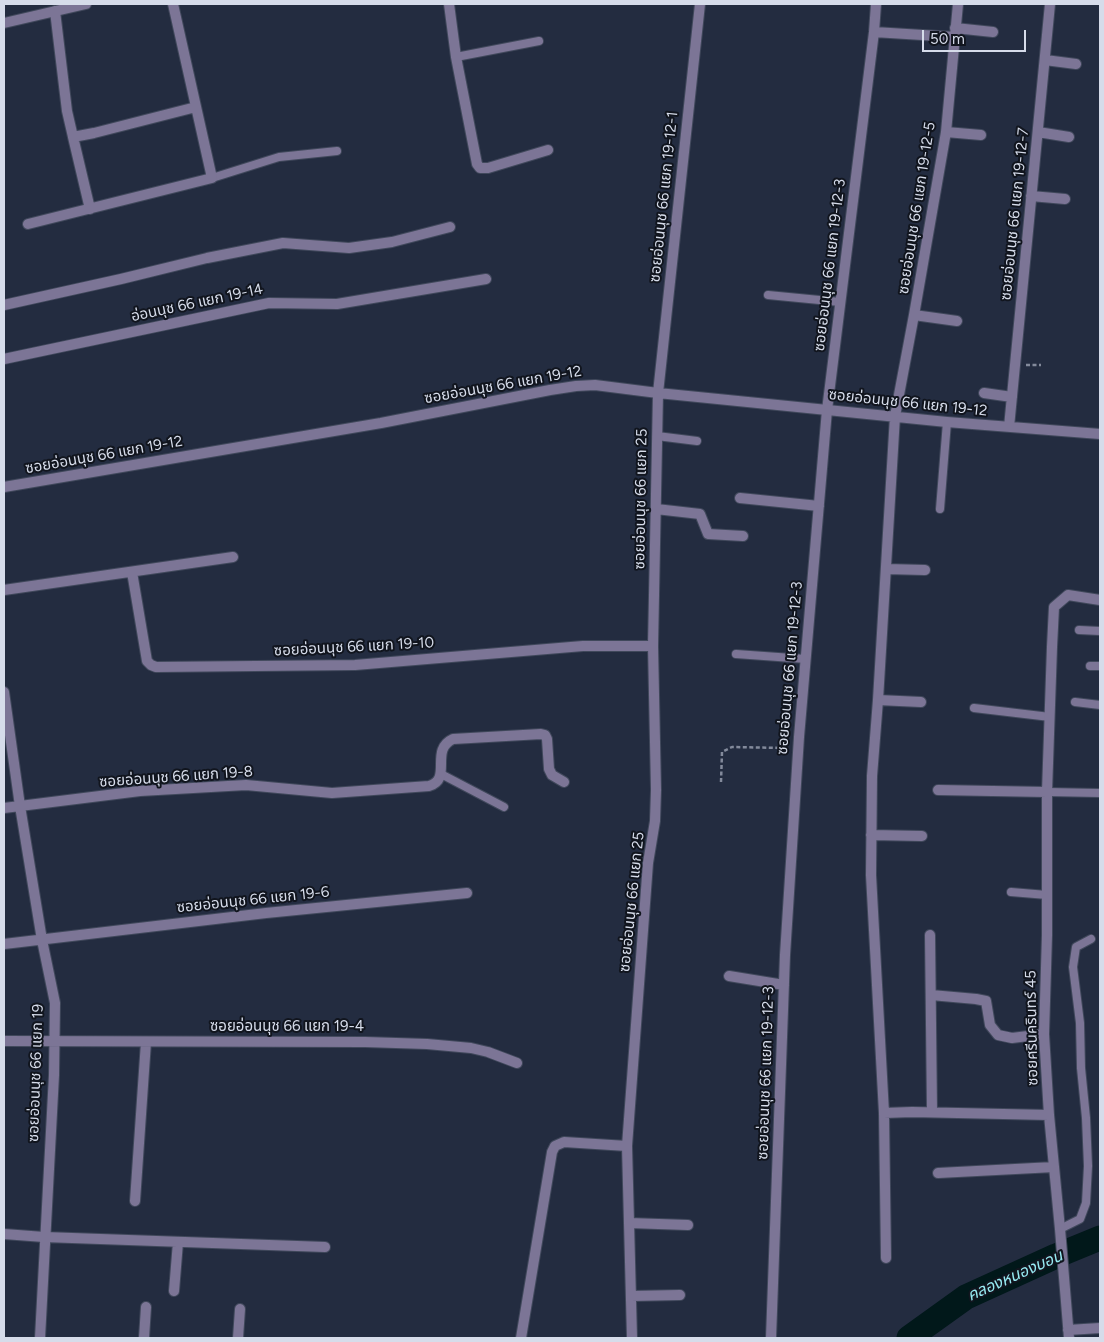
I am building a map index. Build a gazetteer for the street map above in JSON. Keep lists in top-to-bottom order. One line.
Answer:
{"streets":{"street":["ซอยอ่อนนุช 66 แยก 19-12-1","ซอยอ่อนนุช 66 แยก 19-12-5","ซอยอ่อนนุช 66 แยก 19-12-7","ซอยอ่อนนุช 66 แยก 19-12-3","อ่อนนุช 66 แยก 19-14","ซอยอ่อนนุช 66 แยก 19-12","ซอยอ่อนนุช 66 แยก 25","ซอยอ่อนนุช 66 แยก 19-10","ซอยอ่อนนุช 66 แยก 19-8","ซอยอ่อนนุช 66 แยก 19-6","ซอยอ่อนนุช 66 แยก 19-4","ซอยศรีนครินทร์ 45","ซอยอ่อนนุช 66 แยก 19"]},"crossings":[["ซอยอ่อนนุช 66 แยก 19-12-1","ซอยอ่อนนุช 66 แยก 19-12"],["ซอยอ่อนนุช 66 แยก 19-12-1","ซอยอ่อนนุช 66 แยก 25"],["ซอยอ่อนนุช 66 แยก 19-12-5","ซอยอ่อนนุช 66 แยก 19-12"],["ซอยอ่อนนุช 66 แยก 19-12-7","ซอยอ่อนนุช 66 แยก 19-12"],["ซอยอ่อนนุช 66 แยก 19-12-3","ซอยอ่อนนุช 66 แยก 19-12"],["ซอยอ่อนนุช 66 แยก 19-12","ซอยอ่อนนุช 66 แยก 25"],["ซอยอ่อนนุช 66 แยก 25","ซอยอ่อนนุช 66 แยก 19-10"],["ซอยอ่อนนุช 66 แยก 19-8","ซอยอ่อนนุช 66 แยก 19"],["ซอยอ่อนนุช 66 แยก 19-6","ซอยอ่อนนุช 66 แยก 19"],["ซอยอ่อนนุช 66 แยก 19-4","ซอยอ่อนนุช 66 แยก 19"]],"water":["คลองหนองบอน"],"scale_bar":"50 m"}
